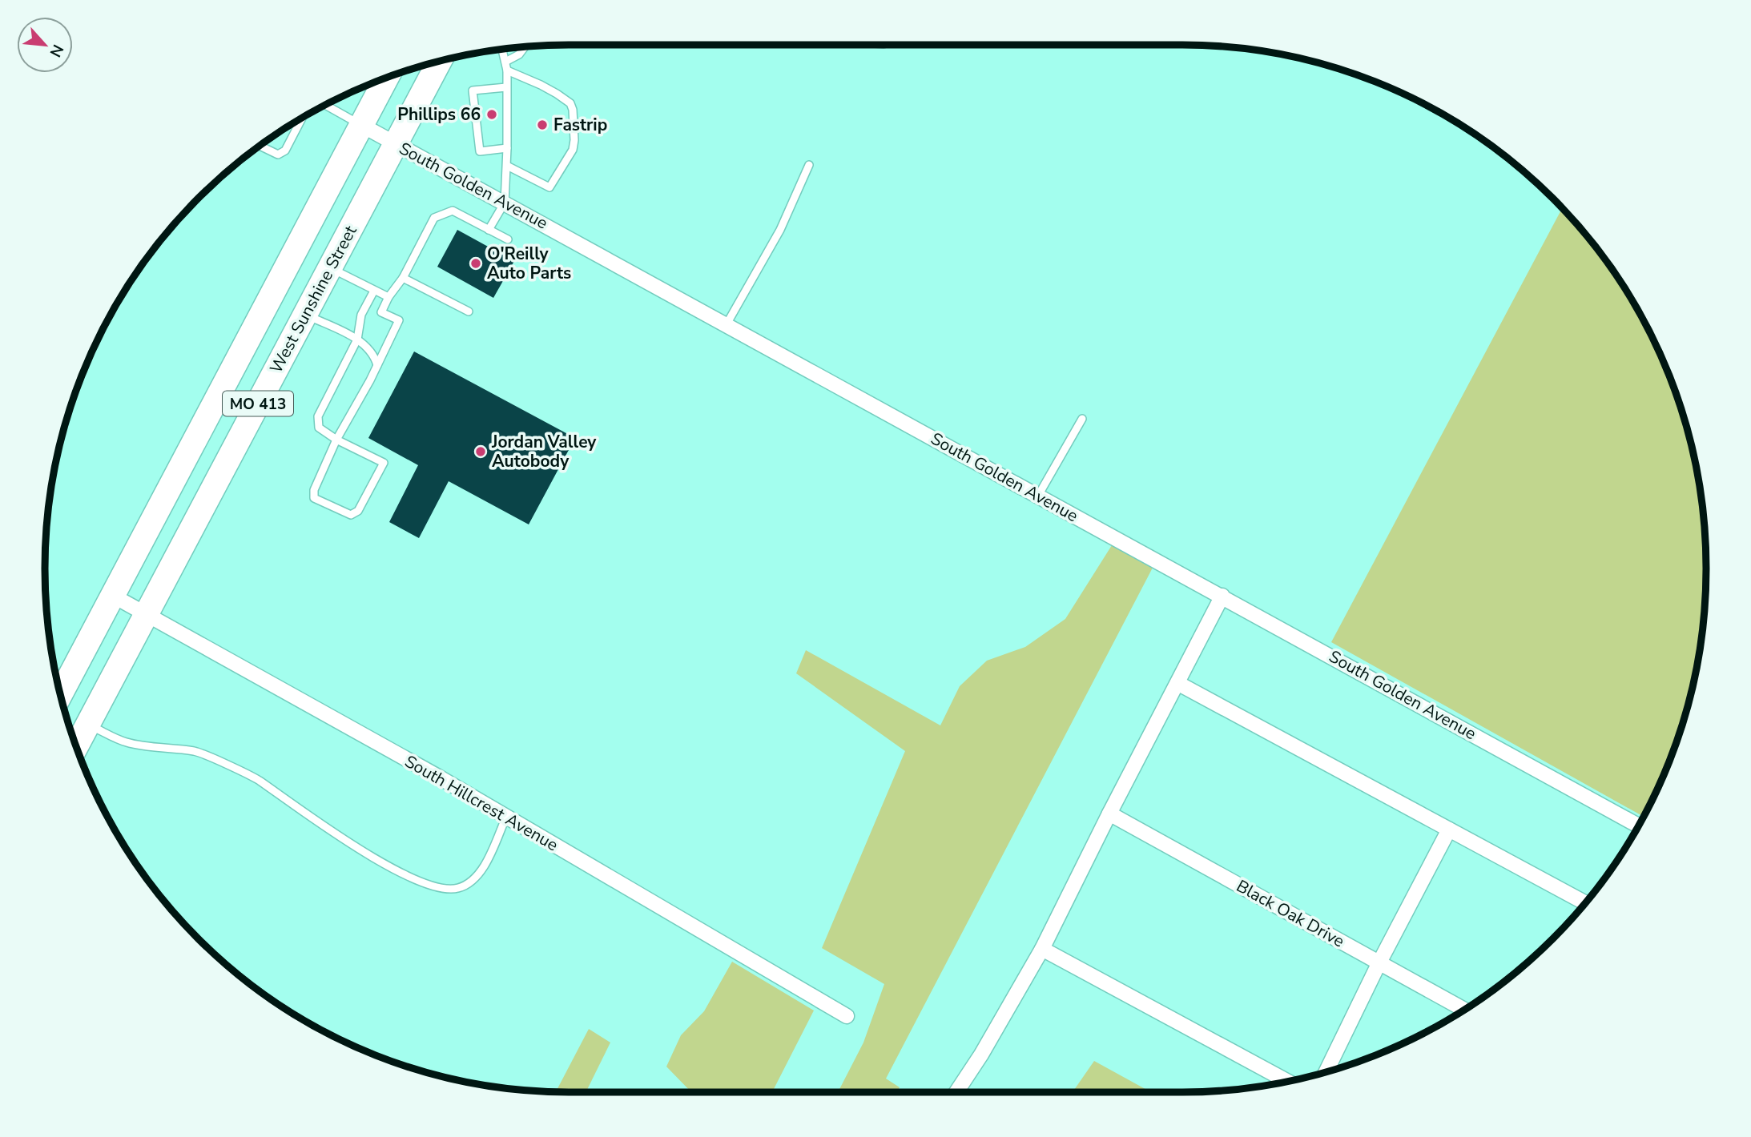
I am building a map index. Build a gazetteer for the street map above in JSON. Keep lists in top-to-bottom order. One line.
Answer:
{"streets":{"main road":["West Sunshine Street","MO 413"],"street":["South Golden Avenue","South Hillcrest Avenue","Black Oak Drive"]},"crossings":[["South Golden Avenue","West Sunshine Street"],["South Golden Avenue","MO 413"],["West Sunshine Street","South Hillcrest Avenue"],["MO 413","South Hillcrest Avenue"]],"places":["Phillips 66","Fastrip","O'Reilly Auto Parts","Jordan Valley Autobody"],"north":"bottom right"}
